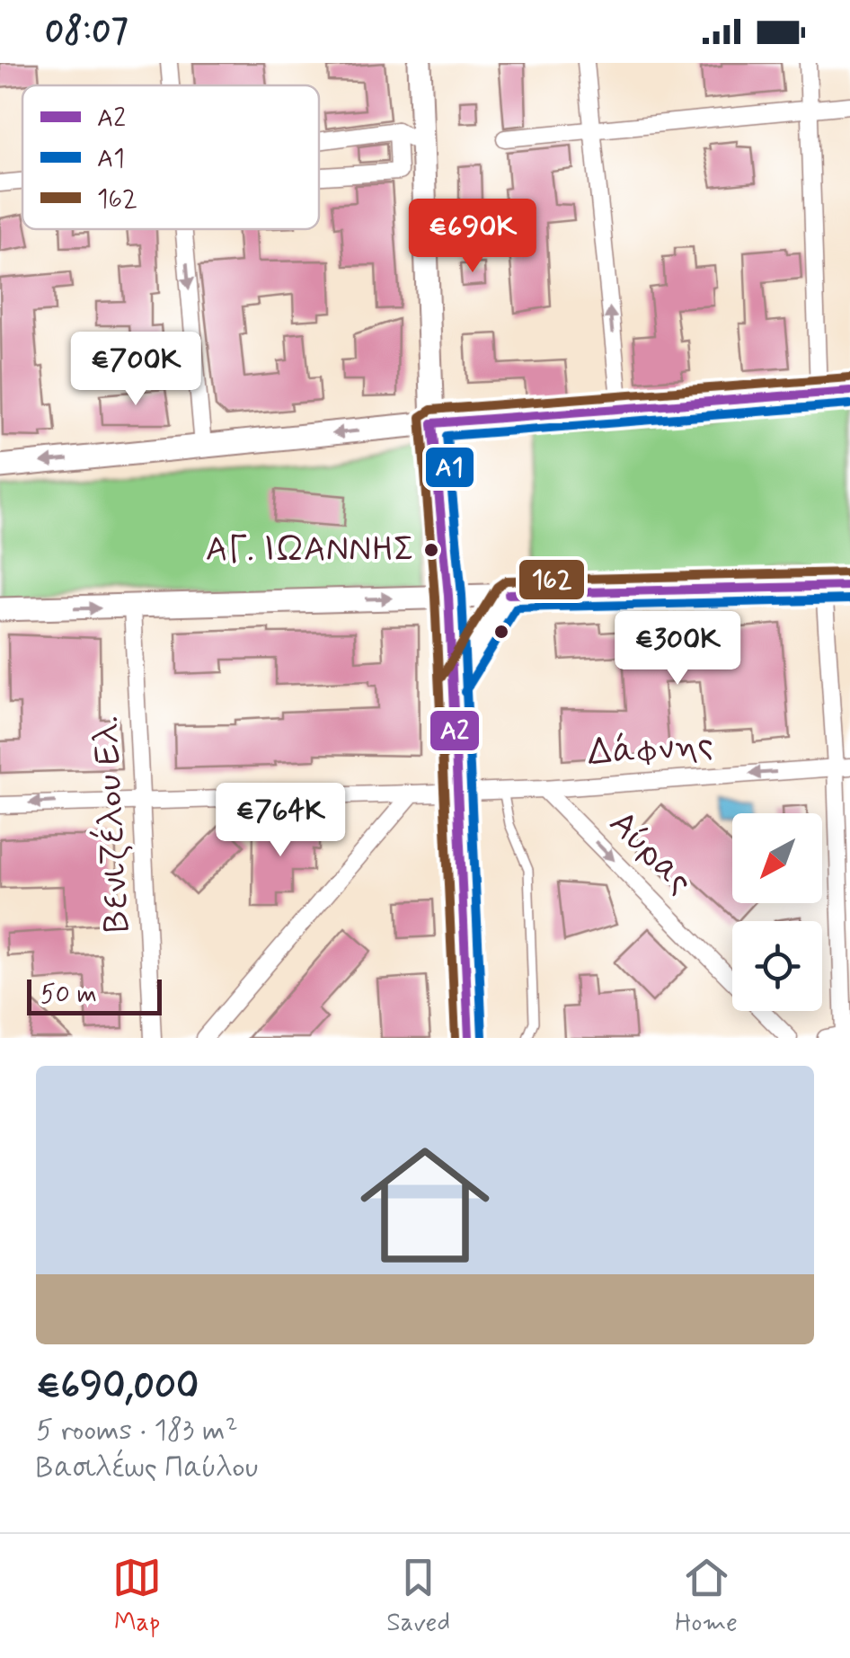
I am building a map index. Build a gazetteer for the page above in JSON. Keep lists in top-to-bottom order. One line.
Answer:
{"streets":{"street":["Δάφνης","Βενιζέλου Ελ.","Αύρας"]},"crossings":[["Δάφνης","Αύρας"]],"one_way":["Δάφνης","Αύρας"],"places":["ΑΓ. ΙΩΑΝΝΗΣ"],"lines":["transit line 162","transit line Α2","transit line Α1"],"legend":["Α2","Α1","162"],"scale_bar":"50 m","north":"bottom left","page":{"status":"08:07","price":["€690K","€700K","€300K","€764K"],"scale":"50 m","list":[{"name":"€690,000","note":"5 rooms · 183 m² · Βασιλέως Παύλου"}],"tabs":["Map","Saved","Home"]}}
